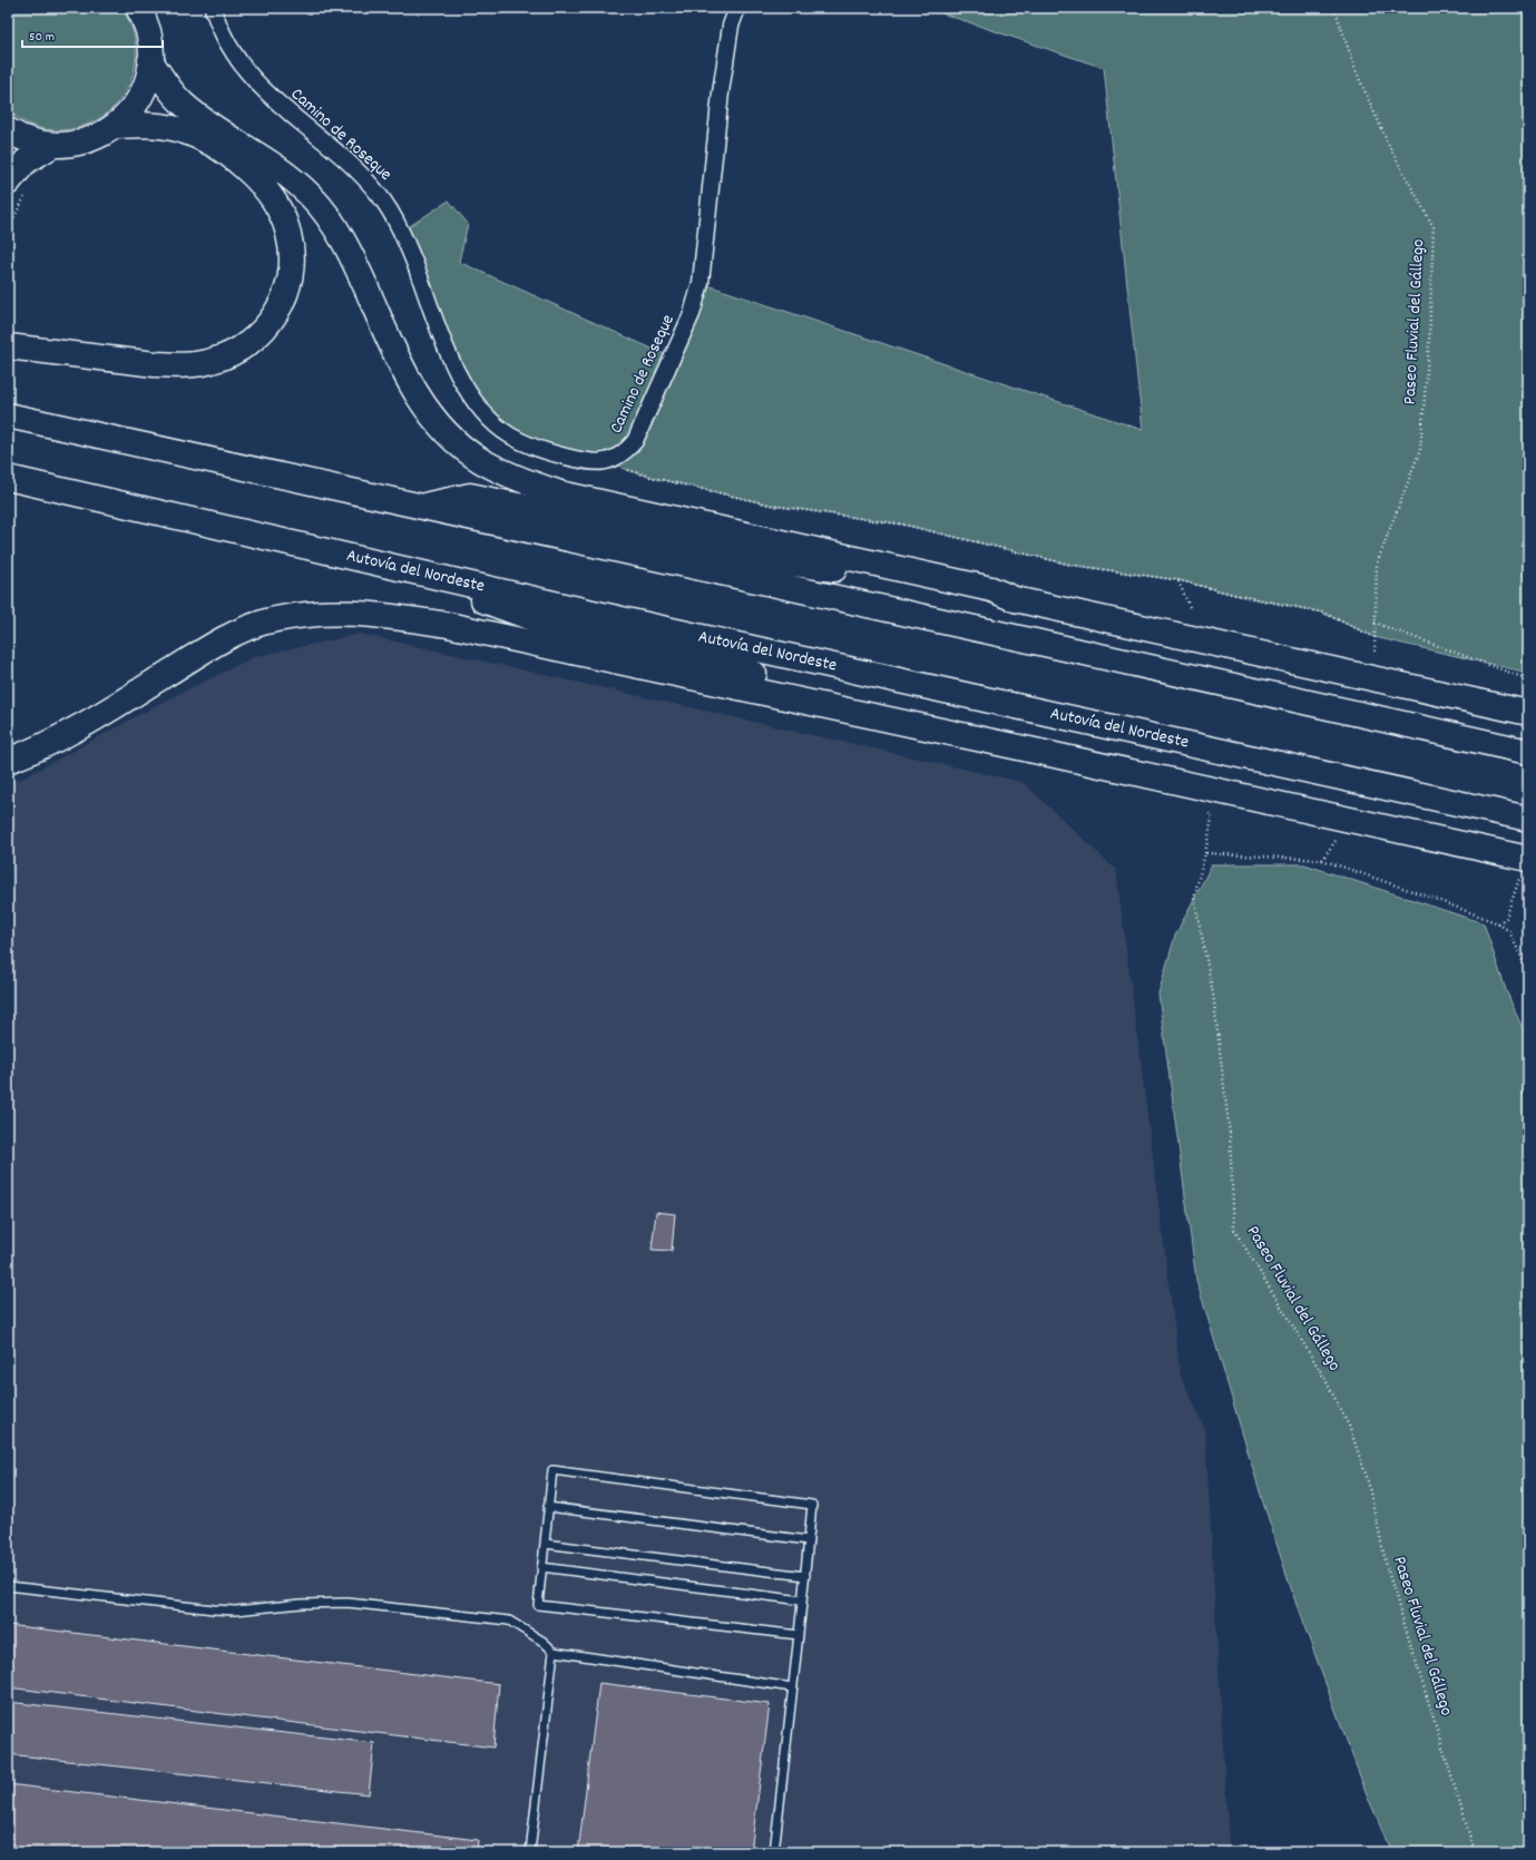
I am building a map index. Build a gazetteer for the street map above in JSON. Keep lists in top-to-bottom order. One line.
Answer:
{"streets":{"highway":["Autovía del Nordeste"],"street":["Camino de Roseque"],"path":["Paseo Fluvial del Gállego"]},"scale_bar":"50 m"}
